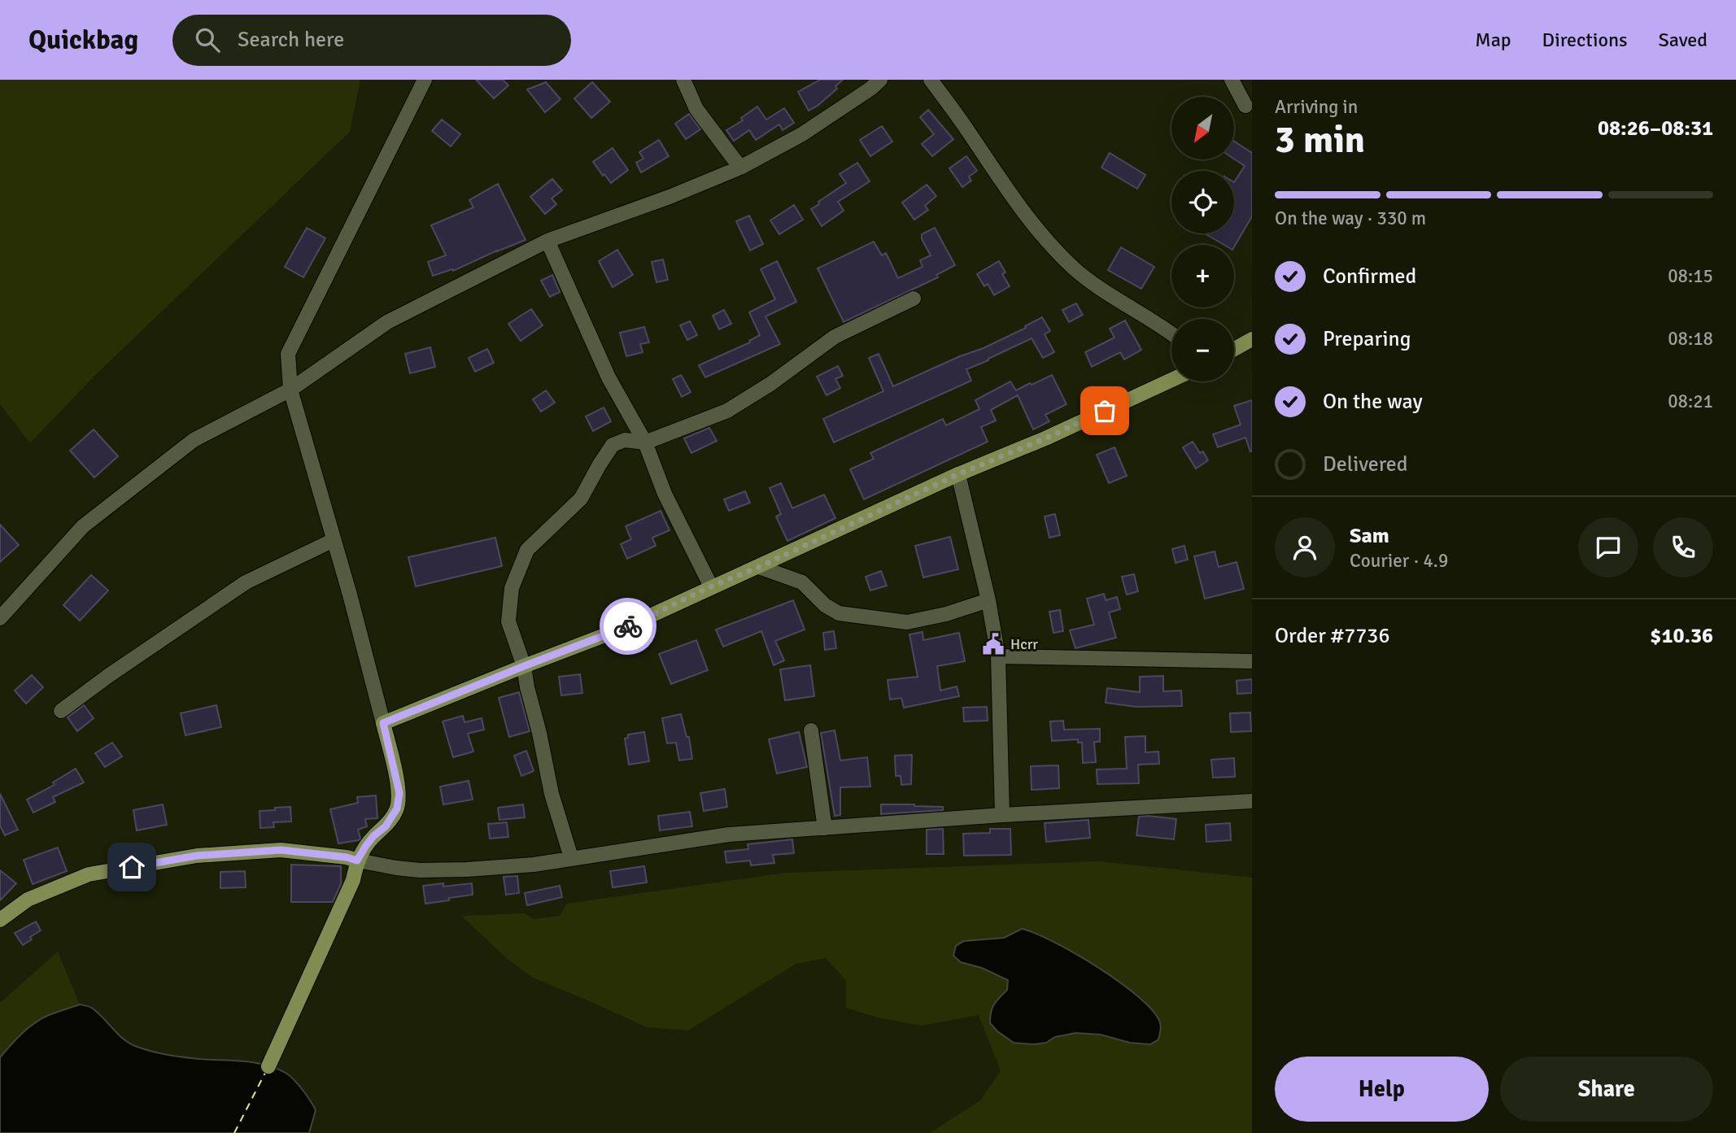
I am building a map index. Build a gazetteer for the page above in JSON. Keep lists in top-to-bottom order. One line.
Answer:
{"places":{"public building":["Hcrr"]},"north":"bottom left","page":{"header":"Quickbag","search":"Search here","nav":["Map","Directions","Saved"],"heading":["3 min","Arriving in","08:26–08:31"],"panel":["Sam","Courier · 4.9","Order #7736","$10.36"],"map_buttons":["+","−"],"bar":"On the way · 330 m","list":[["Confirmed","08:15"],["Preparing","08:18"],["On the way","08:21"],"Delivered"],"buttons":["Help","Share"]}}
